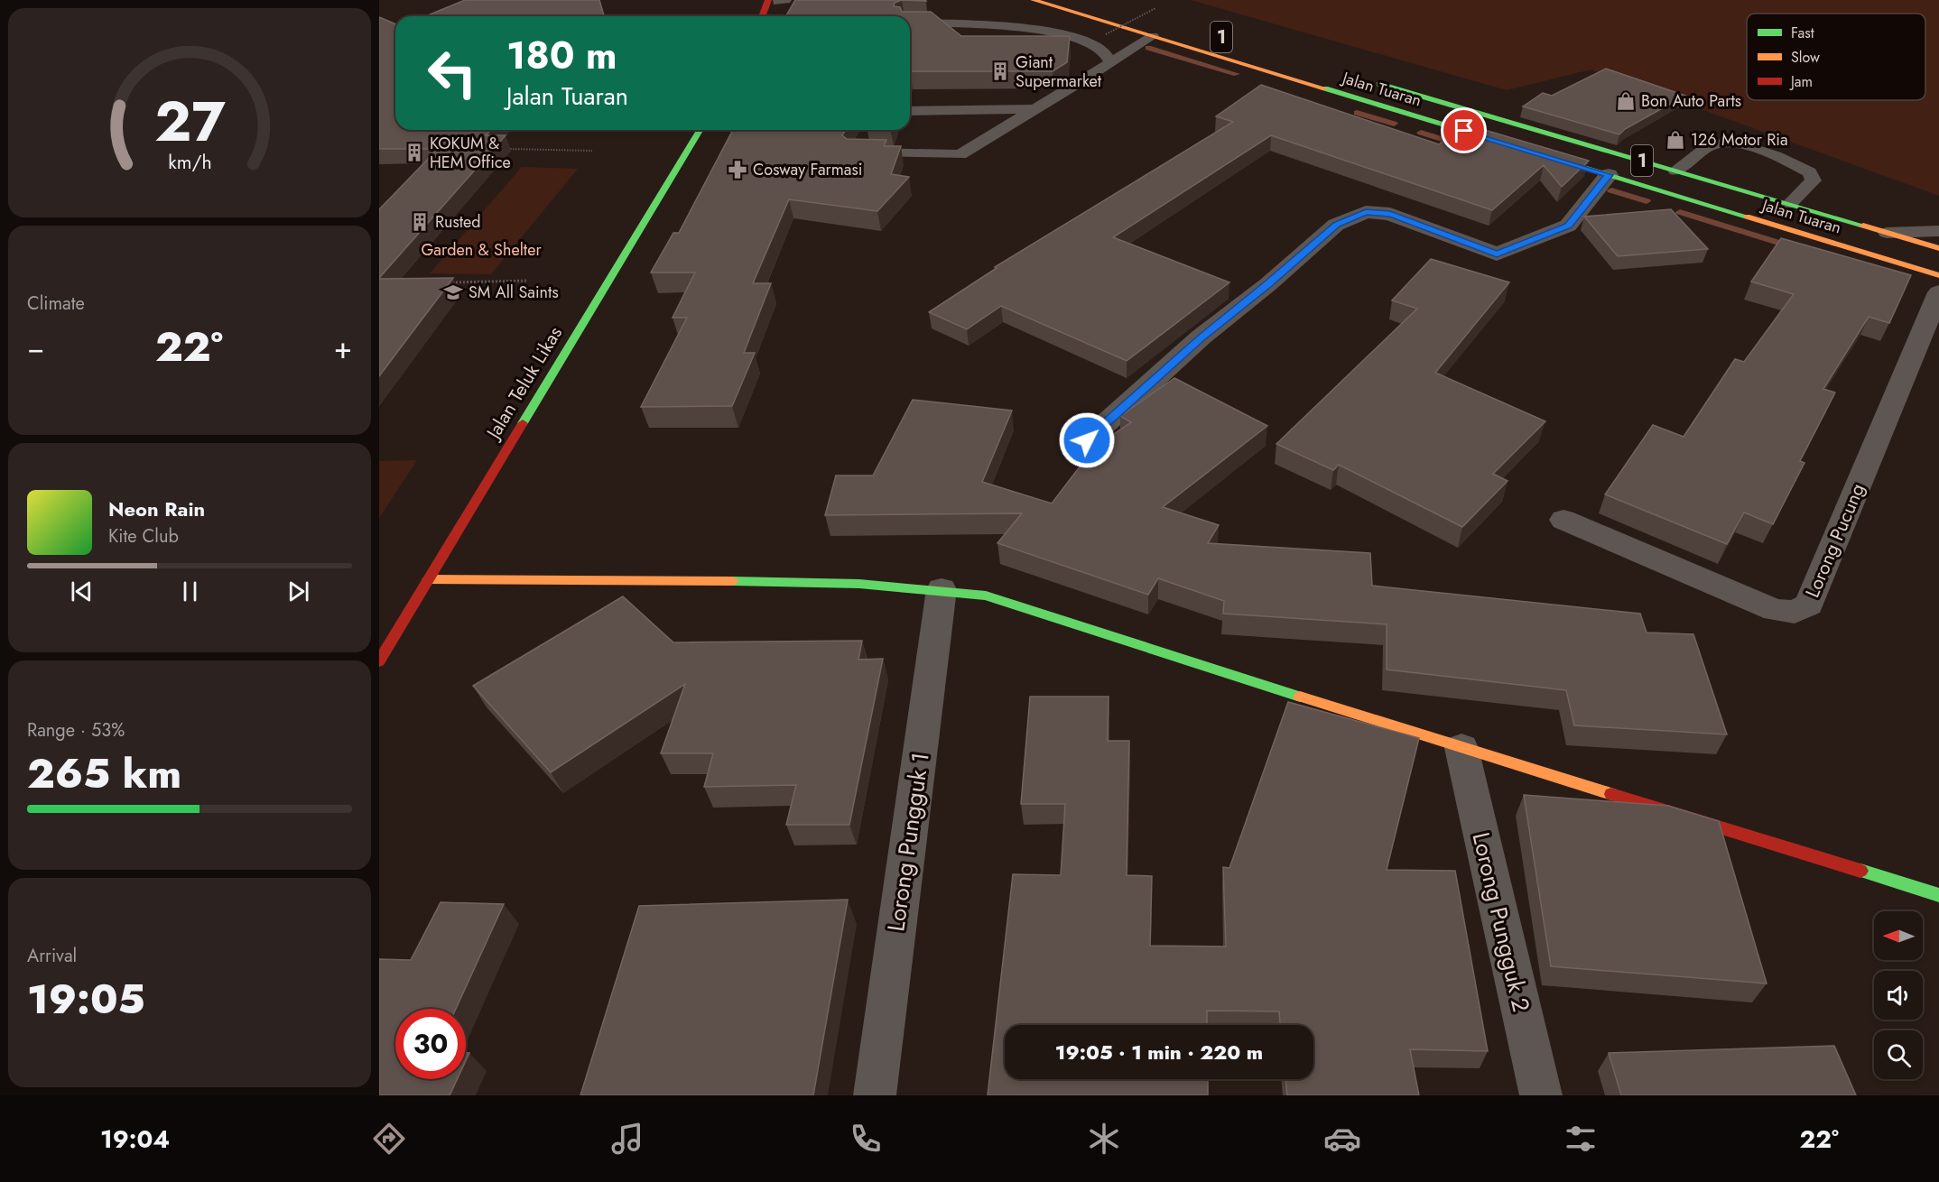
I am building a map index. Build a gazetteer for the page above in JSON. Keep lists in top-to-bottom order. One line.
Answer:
{"streets":{"main road":["1","Jalan Tuaran","Jalan Teluk Likas"],"street":["Lorong Pucung","Lorong Pungguk 1","Lorong Pungguk 2"]},"parks":["Garden & Shelter"],"places":{"building":["Giant Supermarket","KOKUM & HEM Office","Rusted"],"shop":["Bon Auto Parts","126 Motor Ria"],"pharmacy":["Cosway Farmasi"],"school or university":["SM All Saints"]},"legend":["Fast","Slow","Jam"],"north":"left","page":{"turn":["180 m","Jalan Tuaran"],"tile":["Climate",["Range · 53%","265 km"],["Arrival","19:05"]],"heat":["−","22°","+"],"song":["Neon Rain","Kite Club"],"limit":"30","trip":"19:05 · 1 min · 220 m","tabs":["19:04","22°"],"gauge":["27","km/h"]}}
